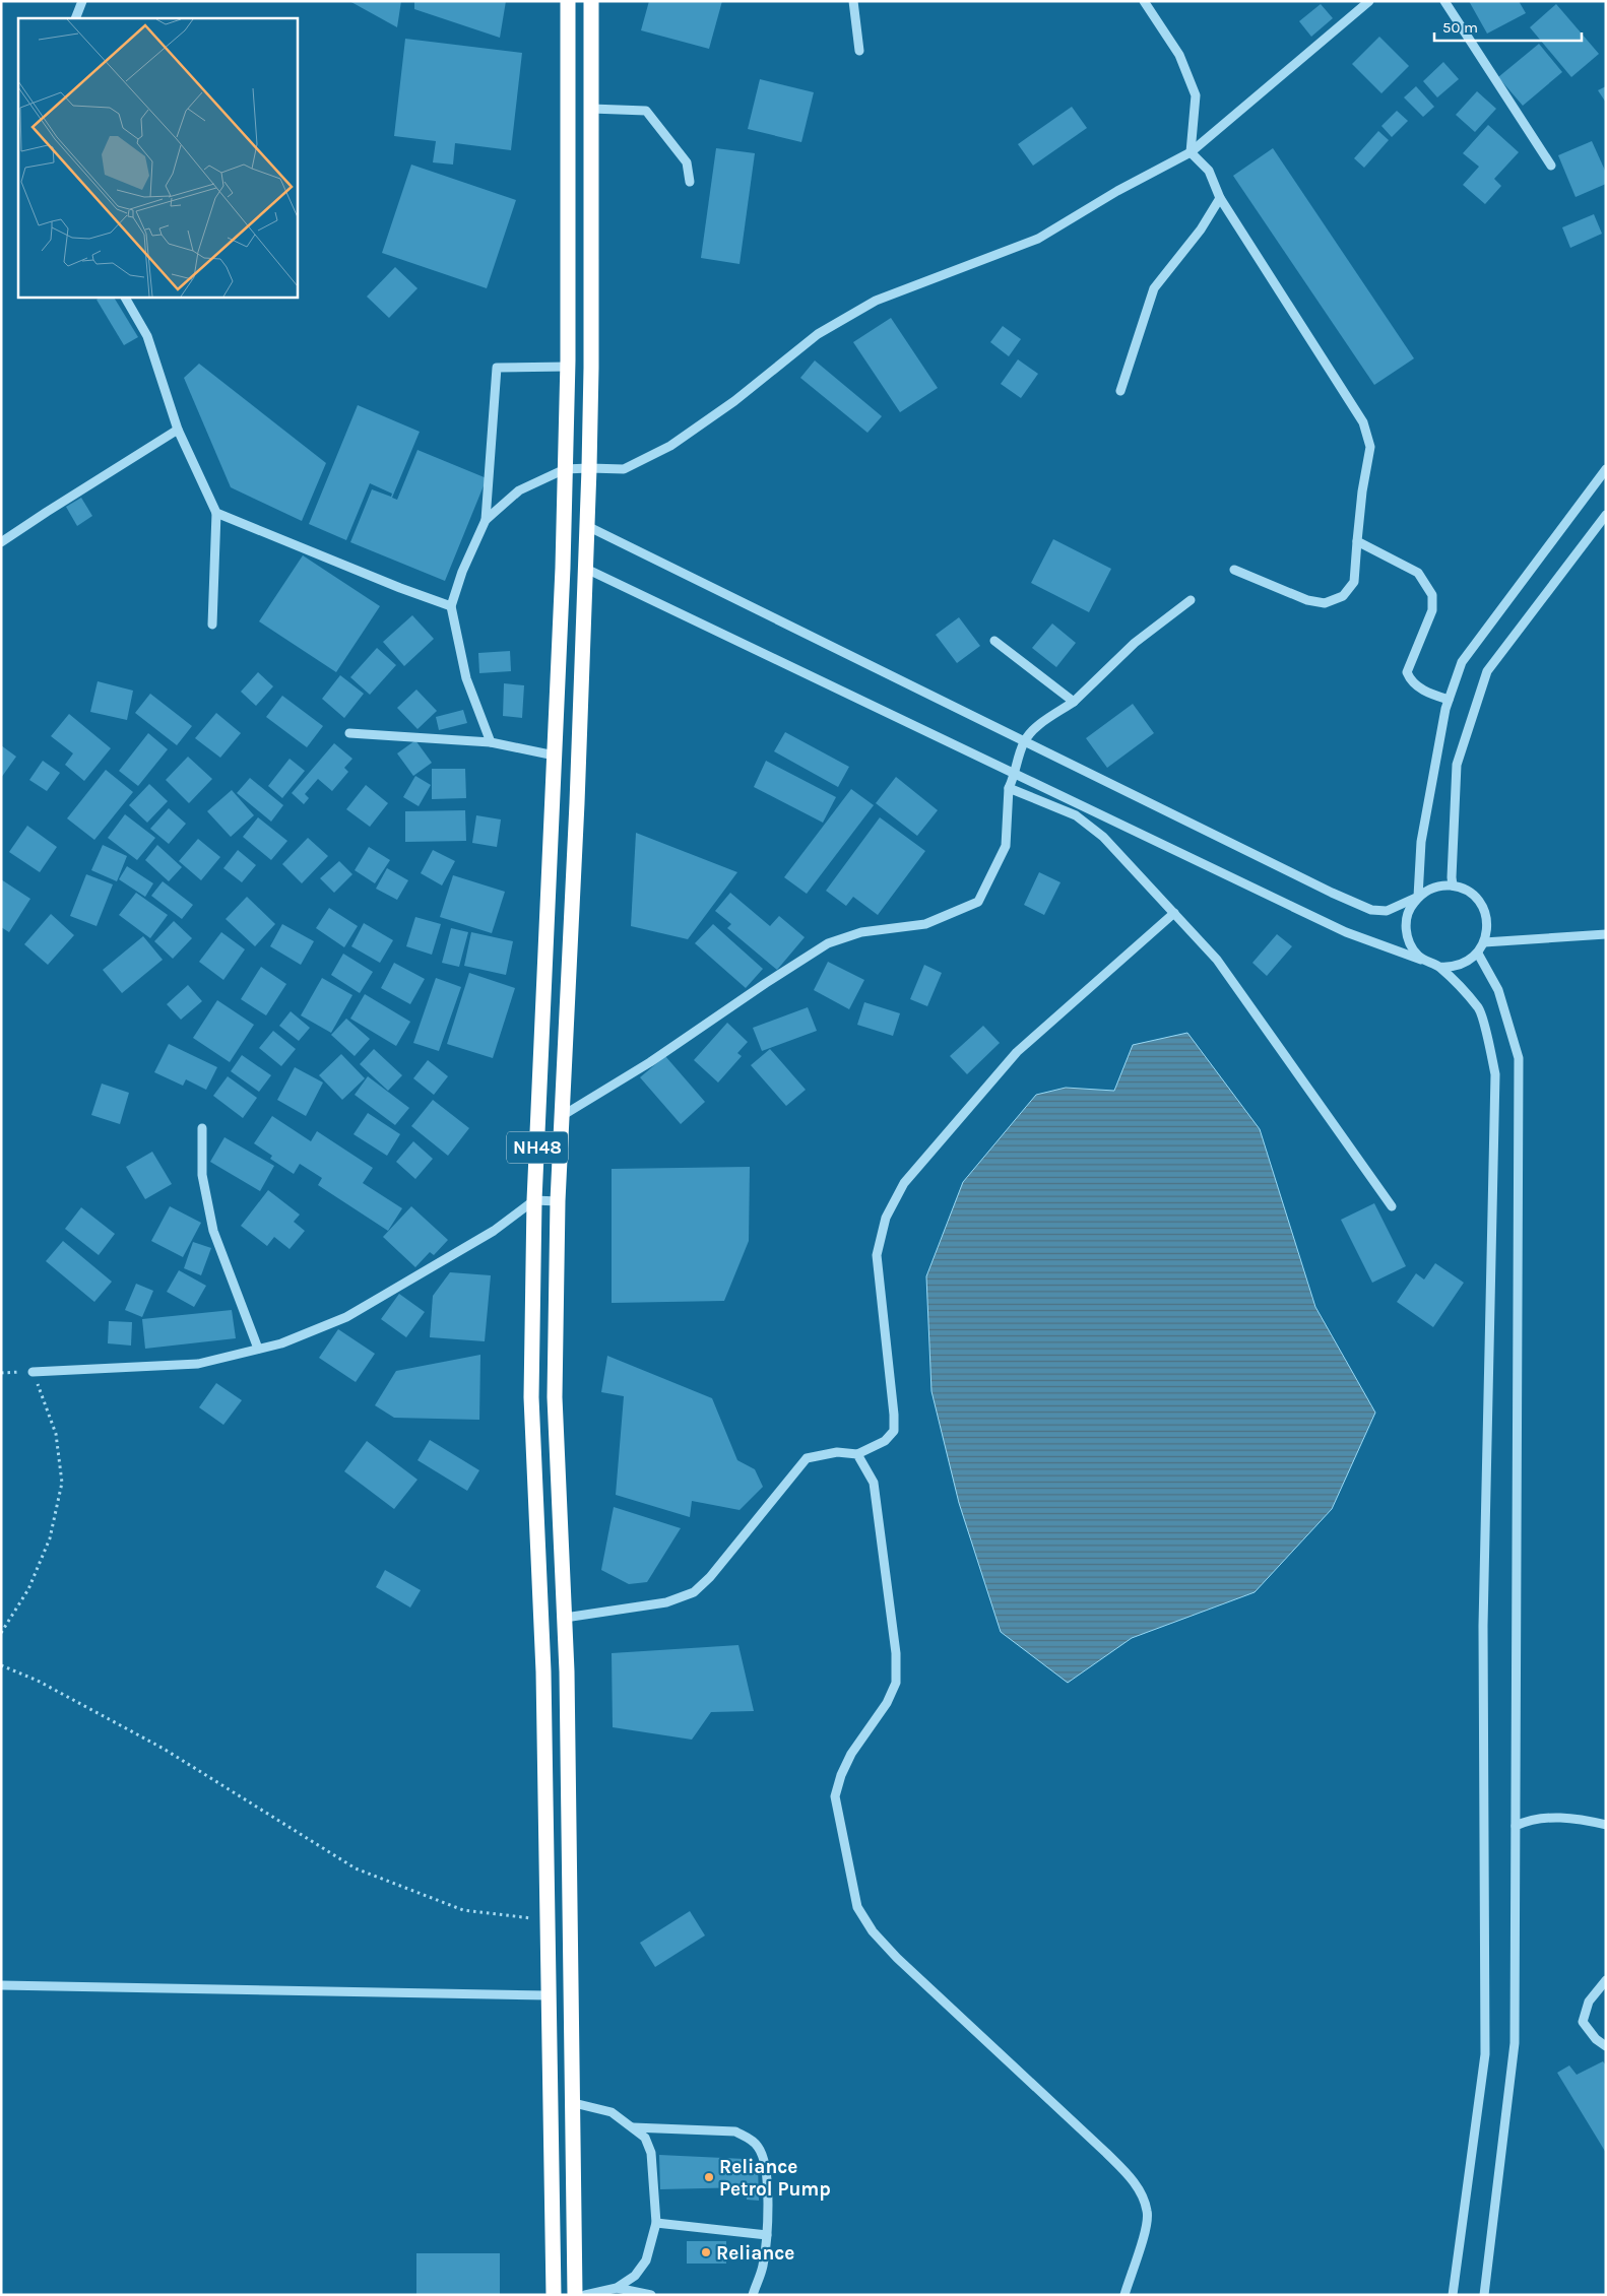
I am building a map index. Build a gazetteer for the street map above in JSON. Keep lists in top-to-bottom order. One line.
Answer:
{"streets":{"highway":["NH48"]},"places":["Reliance Petrol Pump","Reliance"],"scale_bar":"50 m"}
